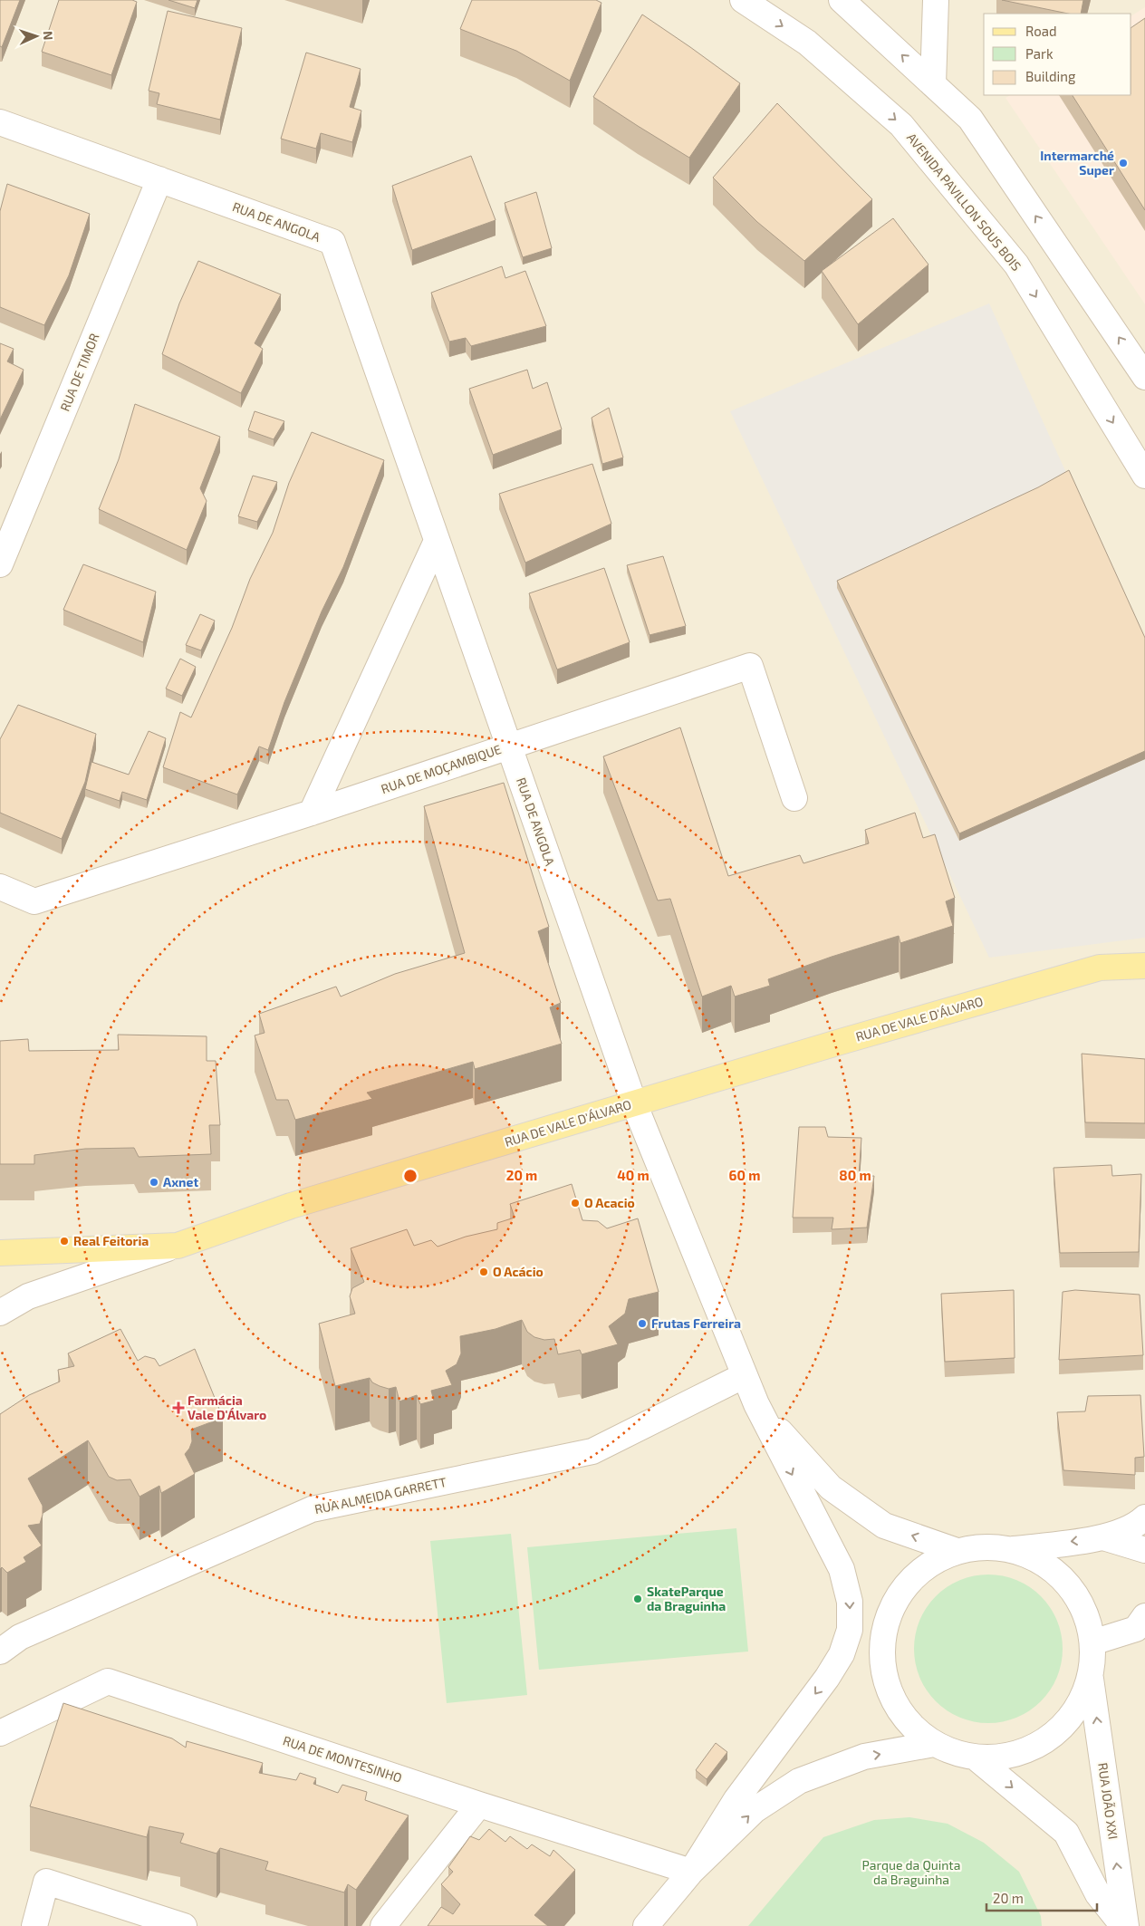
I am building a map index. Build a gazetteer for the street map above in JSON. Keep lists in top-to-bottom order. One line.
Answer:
{"streets":{"main road":["RUA DE VALE D'ÁLVARO"],"street":["AVENIDA PAVILLON SOUS BOIS","RUA DE ANGOLA","RUA DE TIMOR","RUA DE MOÇAMBIQUE","RUA ALMEIDA GARRETT","RUA DE MONTESINHO","RUA JOÃO XXI"]},"crossings":[["RUA DE ANGOLA","RUA DE TIMOR"],["RUA DE ANGOLA","RUA DE MOÇAMBIQUE"],["RUA DE ANGOLA","RUA DE VALE D'ÁLVARO"],["RUA DE ANGOLA","RUA ALMEIDA GARRETT"]],"parks":["Parque da Quinta da Braguinha"],"places":{"other":["Intermarché Super","Axnet","O Acacio","Real Feitoria","O Acácio","Frutas Ferreira","SkateParque da Braguinha"],"health":["Farmácia Vale D'Álvaro"]},"legend":["Road","Park","Building"],"scale_bar":"20 m","north":"right","rings":["20 m","40 m","60 m","80 m"]}
